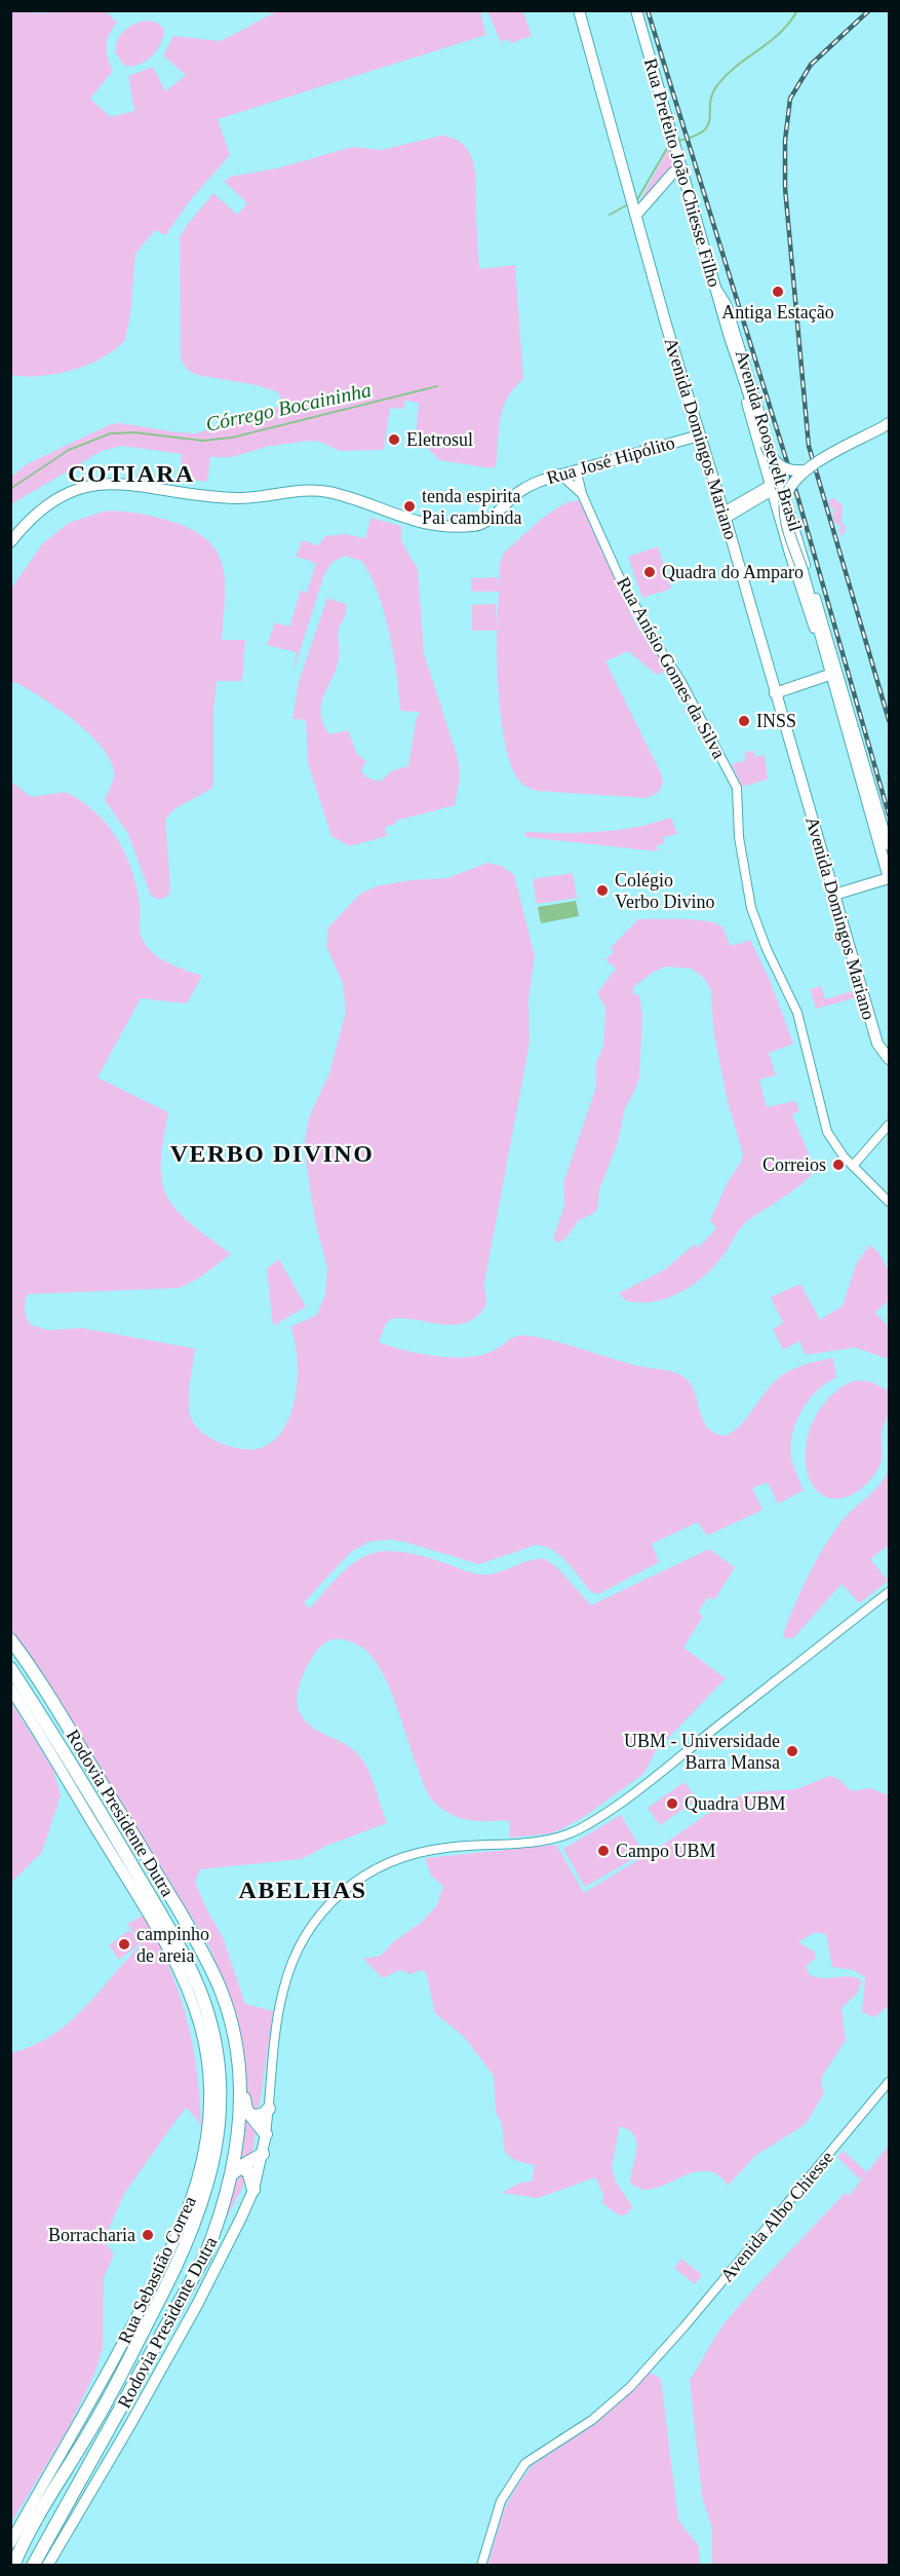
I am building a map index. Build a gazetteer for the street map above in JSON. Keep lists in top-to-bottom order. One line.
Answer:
{"streets":{"highway":["Rodovia Presidente Dutra"],"main road":["Rua Prefeito João Chiesse Filho","Avenida Domingos Mariano","Rua José Hipólito","Rua Sebastião Correa"],"street":["Avenida Roosevelt Brasil","Rua Anísio Gomes da Silva","Avenida Albo Chiesse"]},"crossings":[["Rua Prefeito João Chiesse Filho","Avenida Roosevelt Brasil"],["Avenida Domingos Mariano","Rua José Hipólito"],["Rua José Hipólito","Rua Anísio Gomes da Silva"]],"districts":["COTIARA","VERBO DIVINO","ABELHAS"],"water":["Córrego Bocaininha"],"places":["Antiga Estação","Eletrosul","tenda espirita Pai cambinda","Quadra do Amparo","INSS","Colégio Verbo Divino","Correios","UBM - Universidade Barra Mansa","Quadra UBM","Campo UBM","campinho de areia","Borracharia"]}
